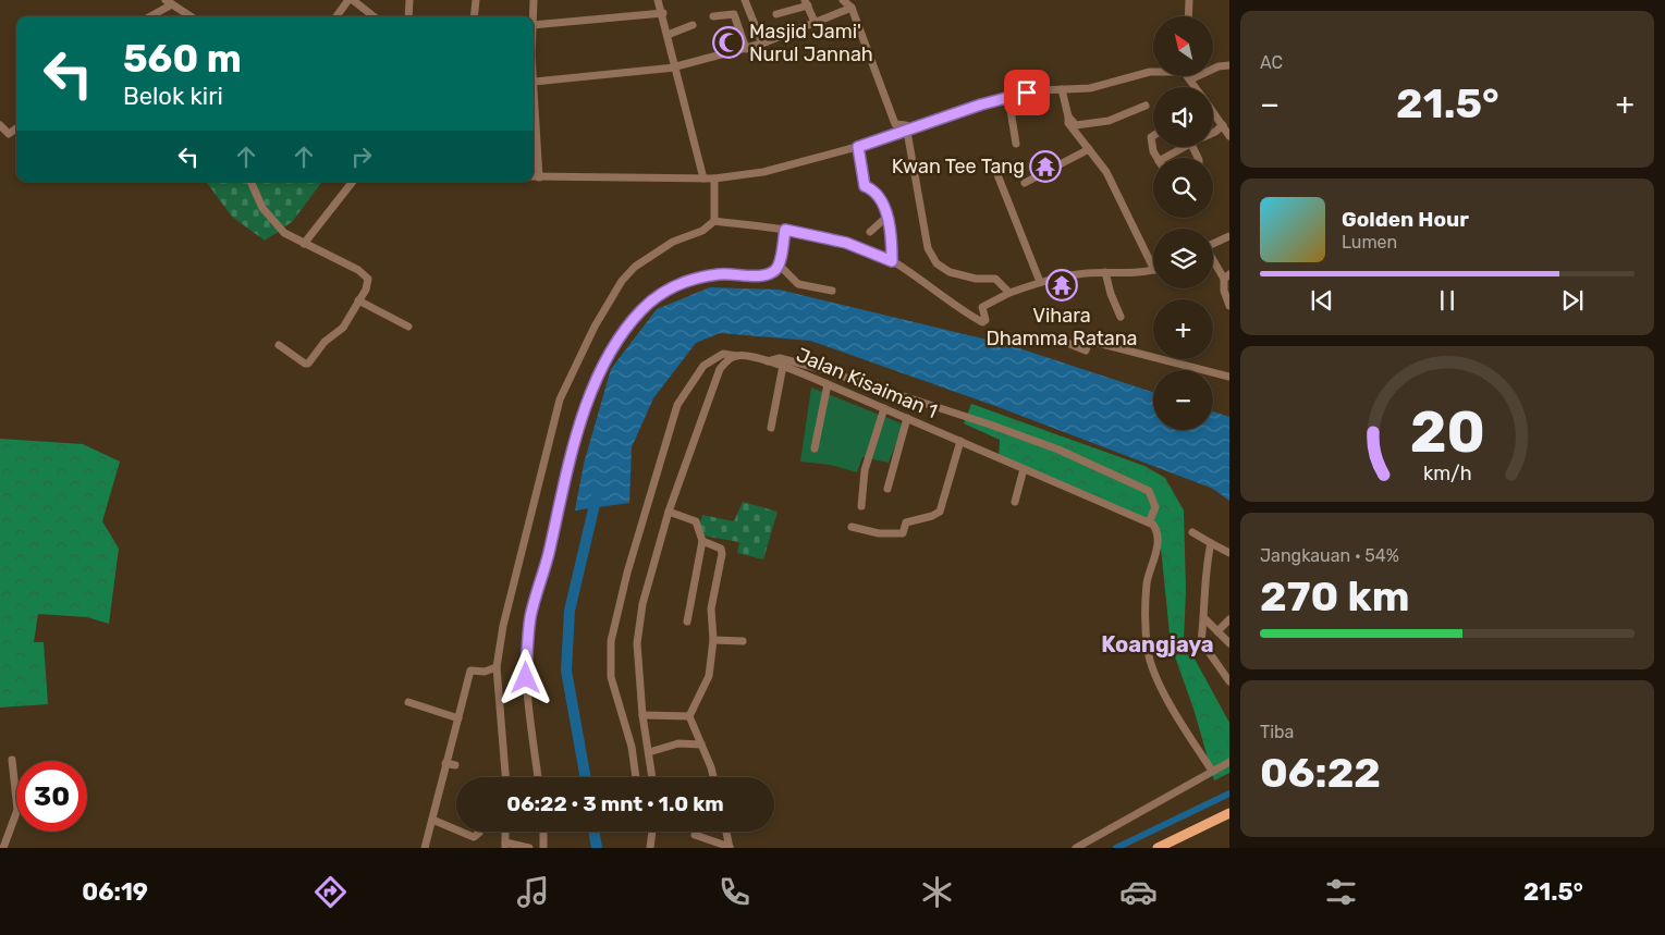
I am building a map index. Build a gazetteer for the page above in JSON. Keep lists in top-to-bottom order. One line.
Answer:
{"streets":{"street":["Jalan Kisaiman 1"]},"districts":["Koangjaya"],"places":{"mosque":["Masjid Jami' Nurul Jannah"],"temple":["Kwan Tee Tang","Vihara Dhamma Ratana"]},"north":"top left","page":{"tile":["AC",["Jangkauan · 54%","270 km"],["Tiba","06:22"]],"map_buttons":["+","−"],"turn":["560 m","Belok kiri"],"heat":["−","21.5°","+"],"song":["Golden Hour","Lumen"],"limit":"30","trip":"06:22 · 3 mnt · 1.0 km","tabs":["06:19","21.5°"],"gauge":["20","km/h"]}}
